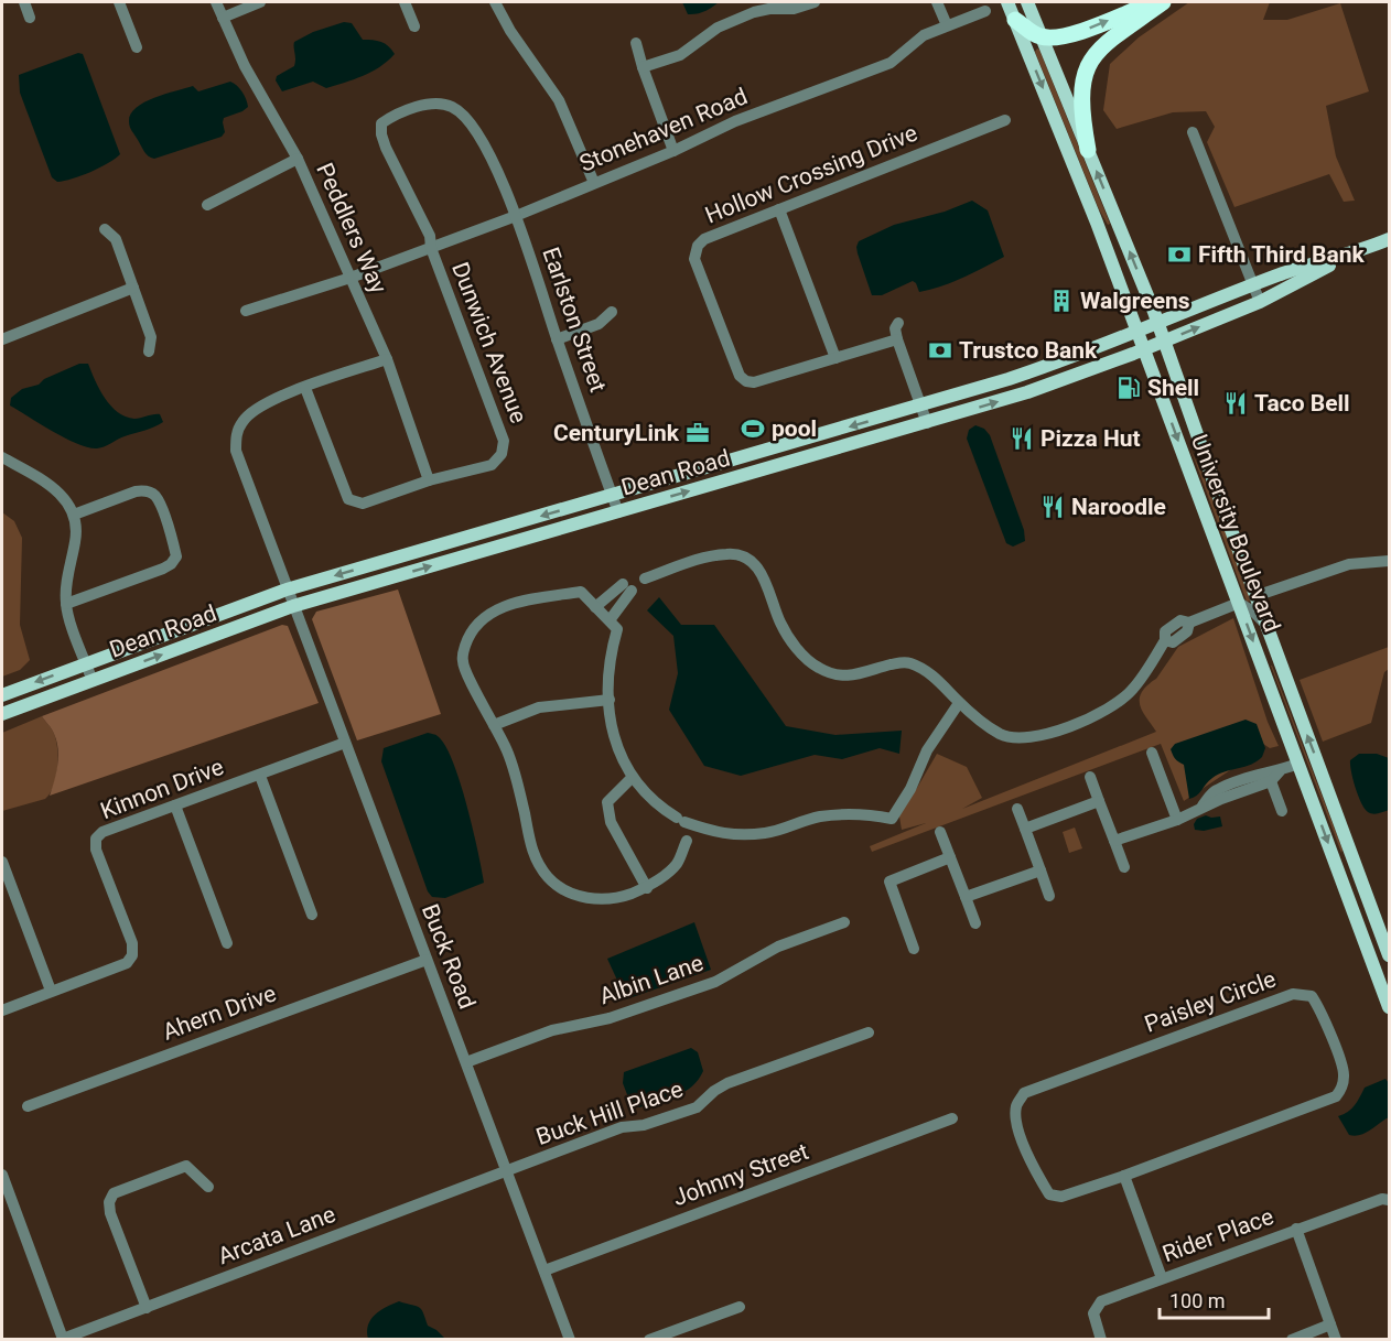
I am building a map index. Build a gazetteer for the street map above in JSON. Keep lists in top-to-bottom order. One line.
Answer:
{"streets":{"main road":["Dean Road","University Boulevard"],"street":["Stonehaven Road","Hollow Crossing Drive","Peddlers Way","Earlston Street","Dunwich Avenue","Kinnon Drive","Buck Road","Albin Lane","Paisley Circle","Ahern Drive","Buck Hill Place","Johnny Street","Arcata Lane","Rider Place"]},"crossings":[["Stonehaven Road","Peddlers Way"],["Stonehaven Road","Earlston Street"],["Stonehaven Road","Dunwich Avenue"],["Peddlers Way","Dunwich Avenue"],["Peddlers Way","Buck Road"],["Earlston Street","Dunwich Avenue"],["Earlston Street","Dean Road"],["Dunwich Avenue","Buck Road"],["Dean Road","University Boulevard"],["Dean Road","Buck Road"],["Kinnon Drive","Buck Road"],["Buck Road","Albin Lane"],["Buck Road","Ahern Drive"],["Buck Road","Buck Hill Place"],["Buck Road","Johnny Street"],["Buck Road","Arcata Lane"],["Buck Hill Place","Arcata Lane"]],"places":{"bank":["Fifth Third Bank","Trustco Bank"],"building":["Walgreens"],"fuel station":["Shell"],"restaurant":["Taco Bell","Pizza Hut","Naroodle"],"sports":["pool"],"office":["CenturyLink"]},"scale_bar":"100 m"}
